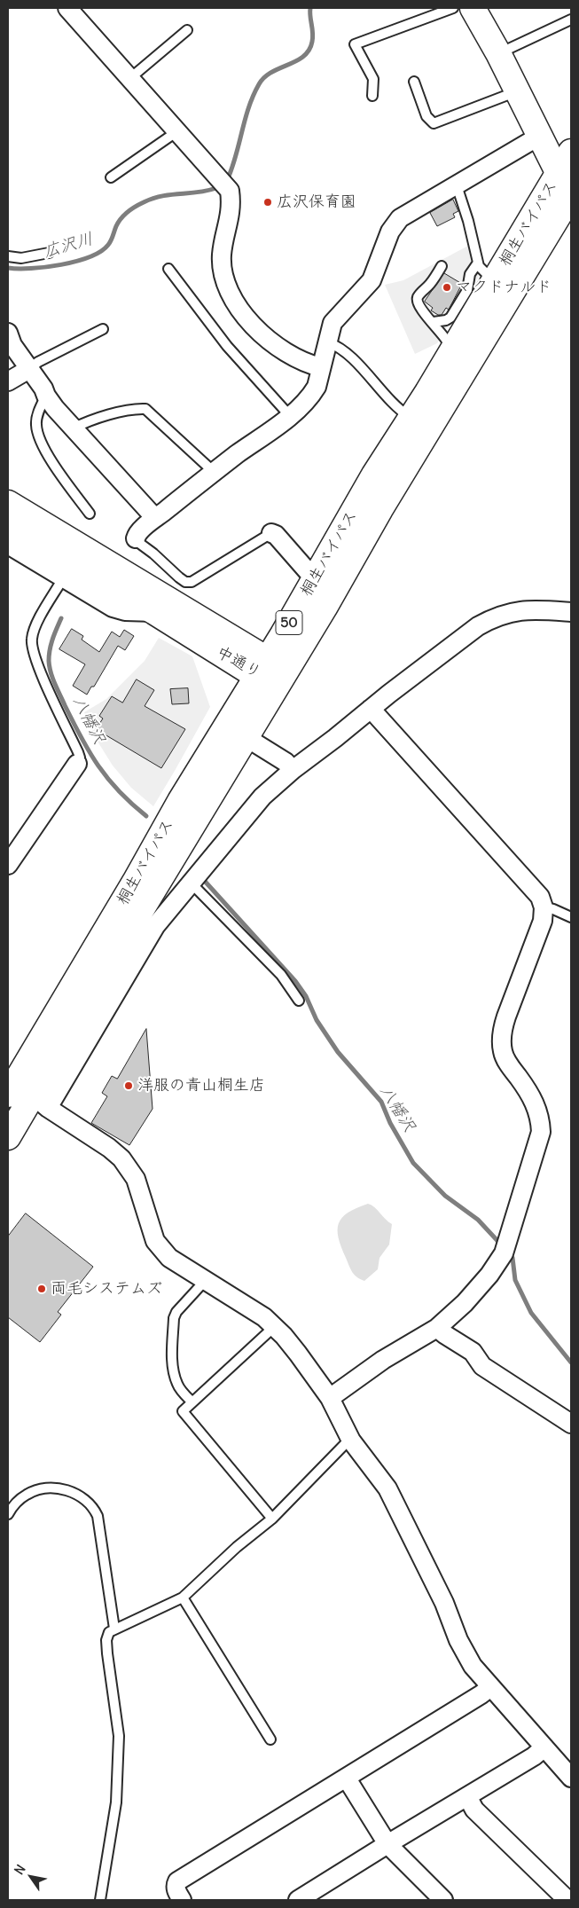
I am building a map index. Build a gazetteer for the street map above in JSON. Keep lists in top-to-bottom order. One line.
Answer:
{"streets":{"main road":["桐生バイパス","50","中通り"]},"crossings":[["桐生バイパス","中通り"]],"water":["広沢川","八幡沢"],"places":["広沢保育園","マクドナルド","洋服の青山桐生店","両毛システムズ"],"north":"top left"}
